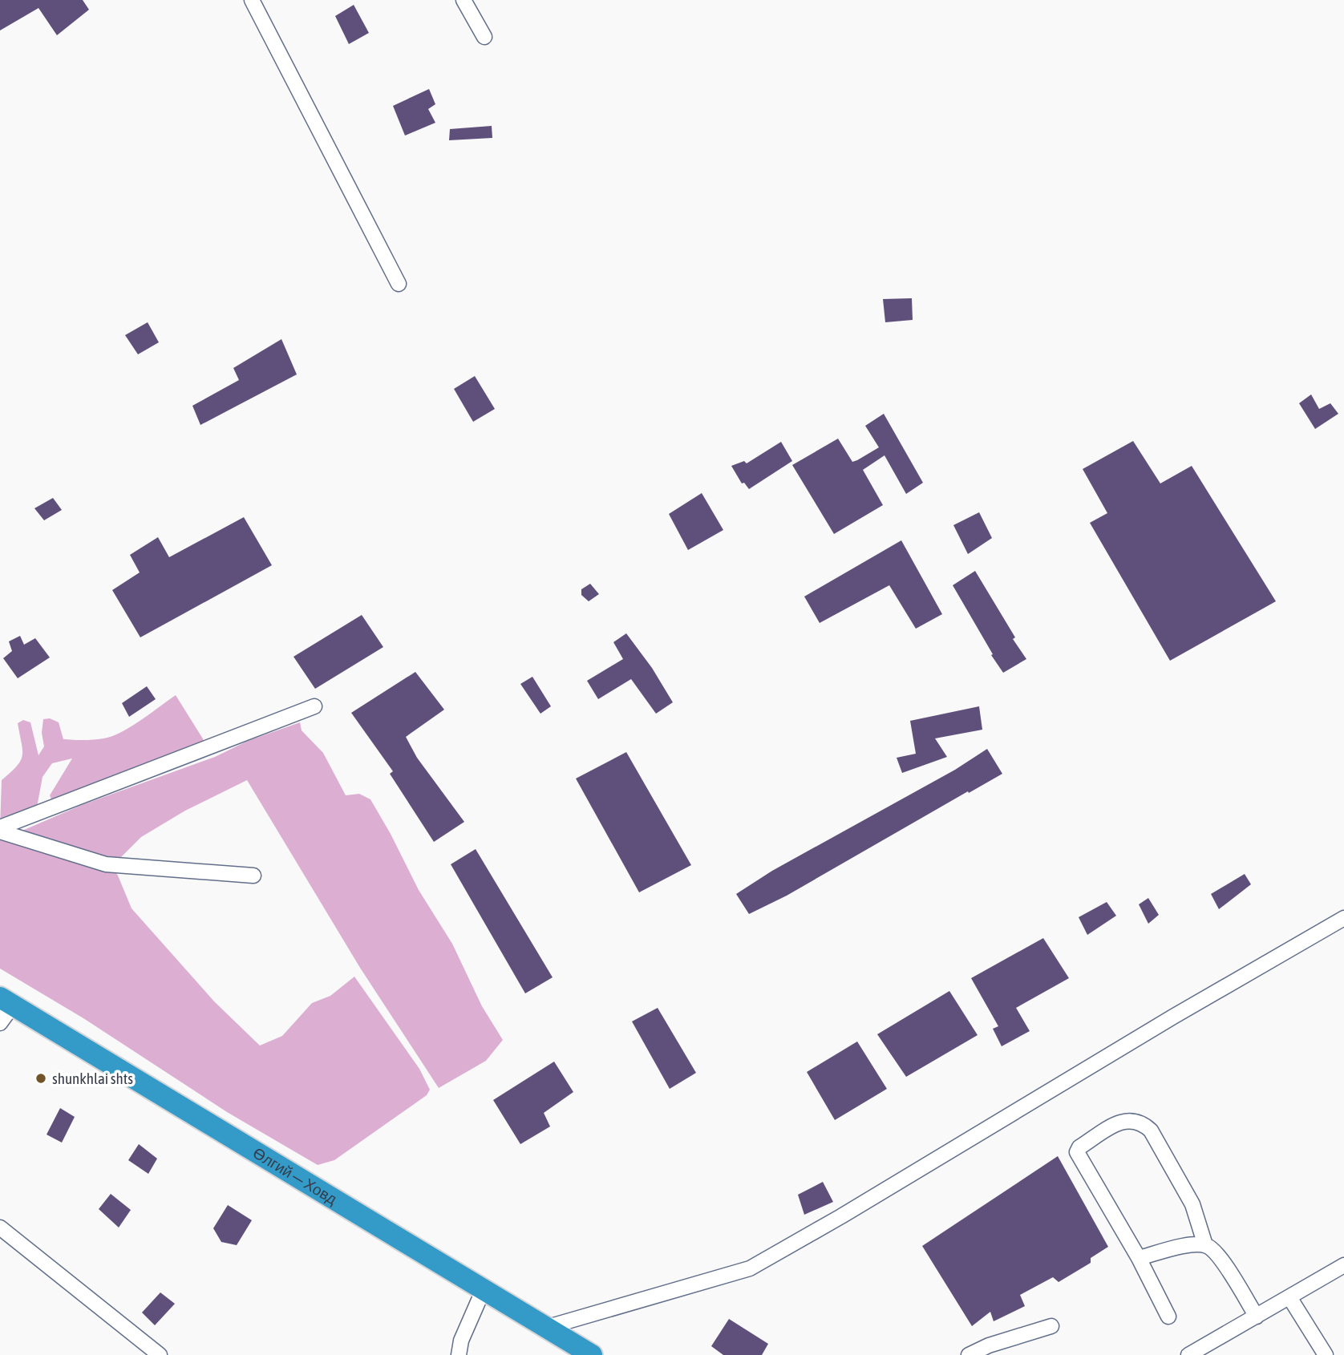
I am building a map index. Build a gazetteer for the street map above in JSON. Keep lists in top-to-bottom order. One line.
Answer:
{"streets":{"highway":["Өлгий — Ховд"]},"places":["shunkhlai shts"]}
